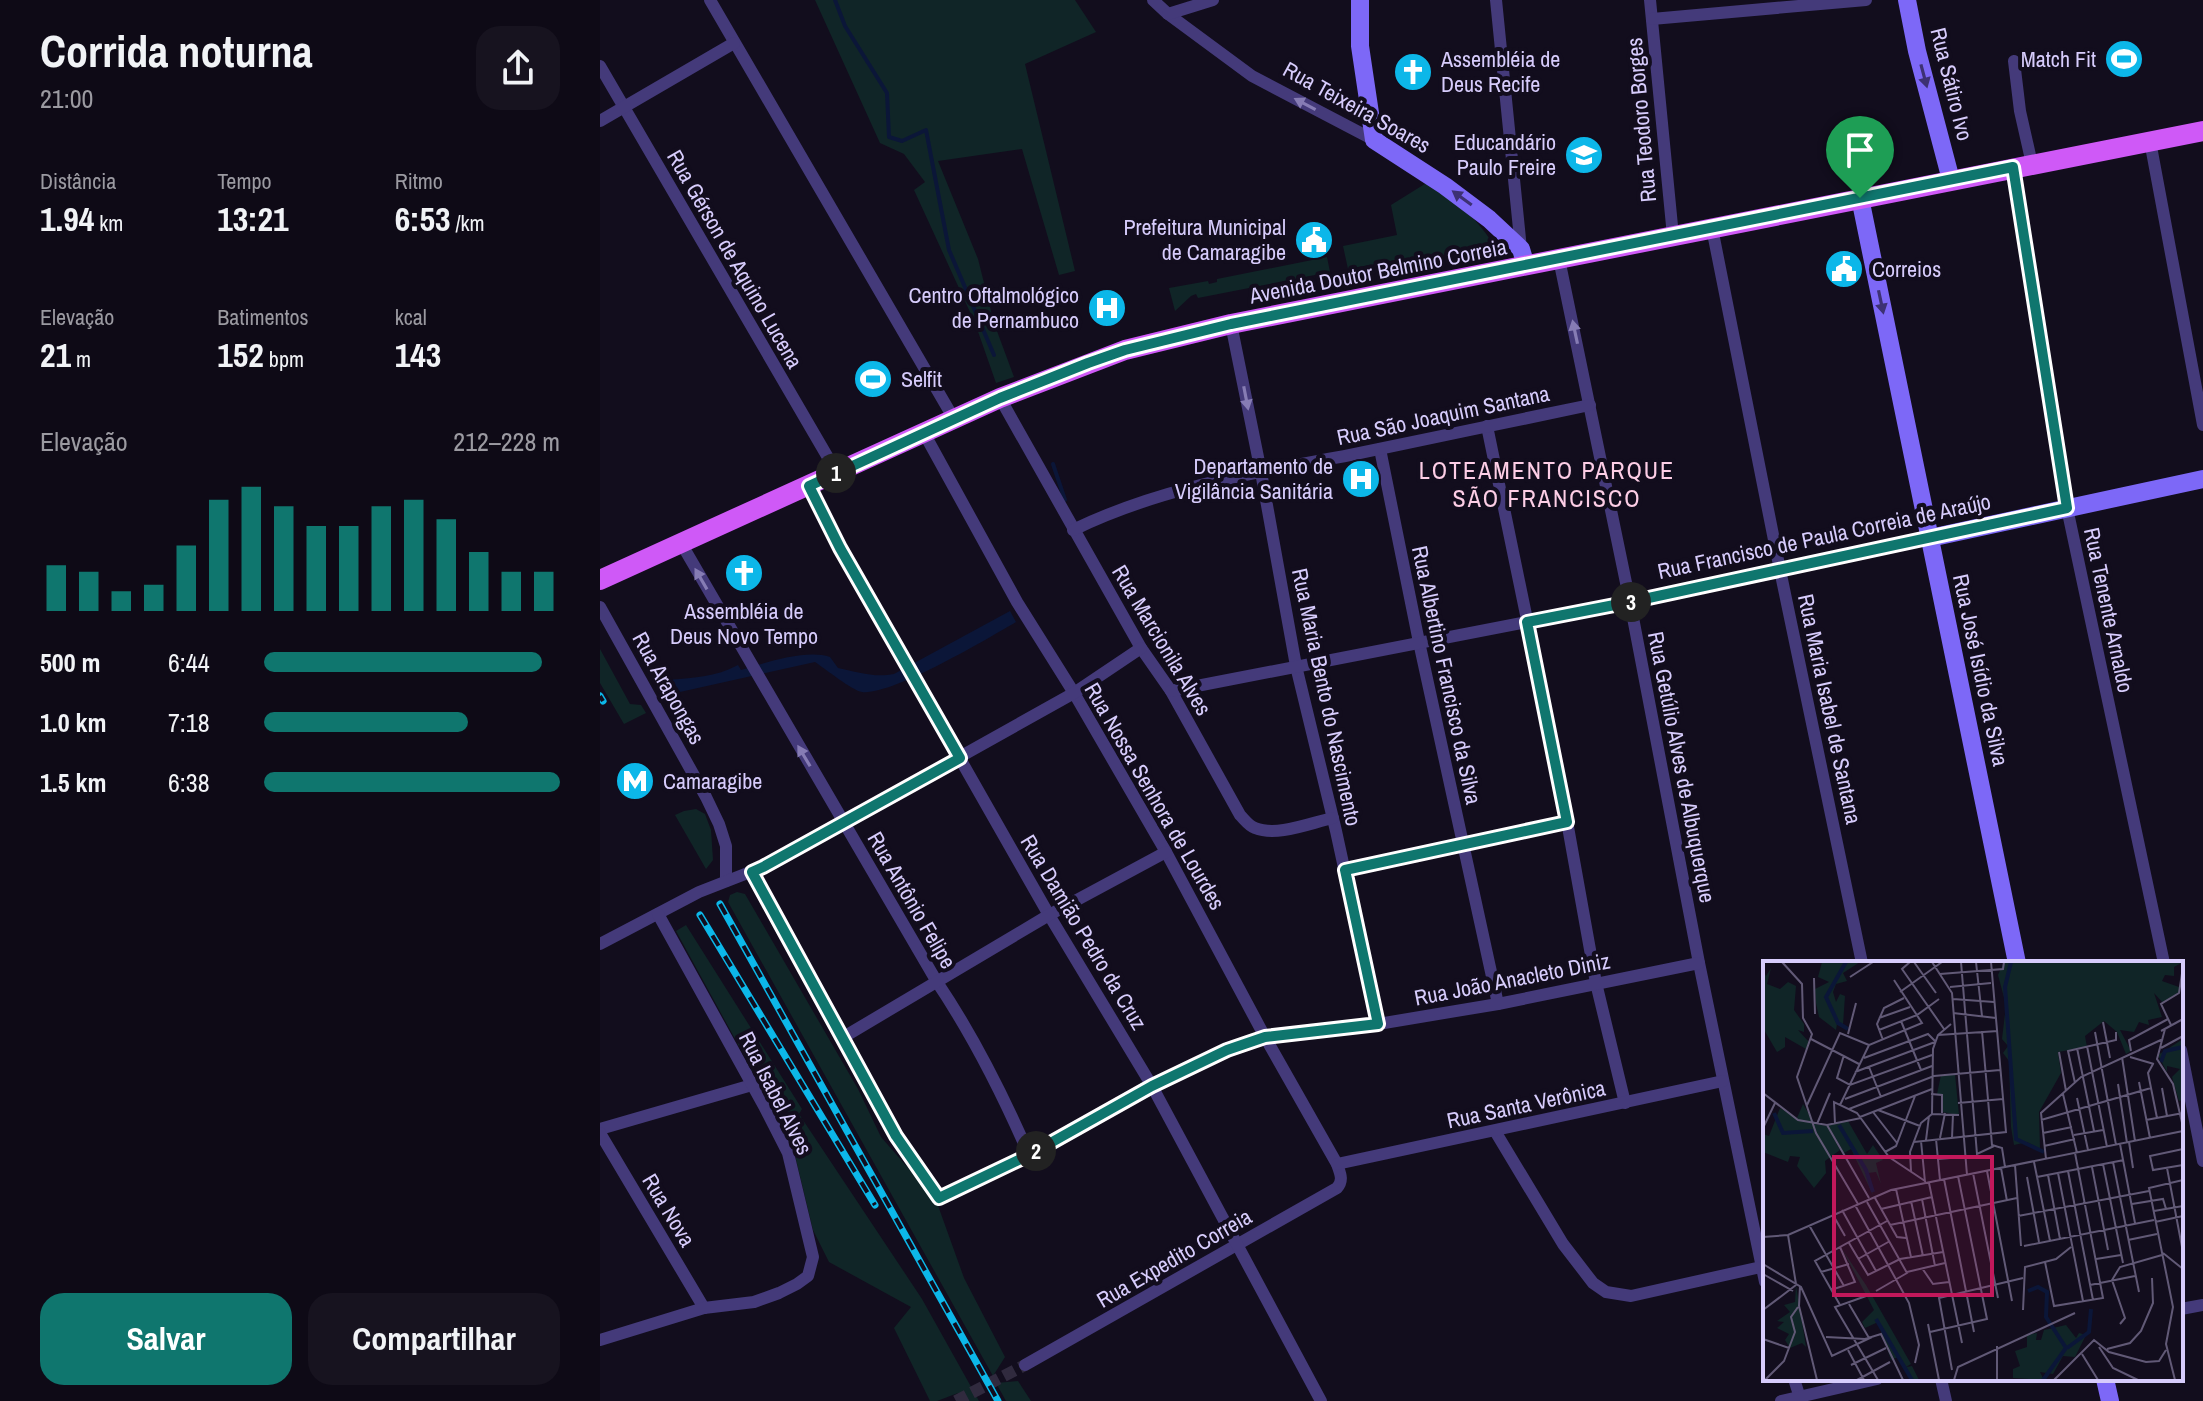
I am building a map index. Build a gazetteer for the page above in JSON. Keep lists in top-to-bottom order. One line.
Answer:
{"streets":{"main road":["Avenida Doutor Belmino Correia"],"street":["Rua Sátiro Ivo","Rua Teixeira Soares","Rua Teodoro Borges","Rua Gérson de Aquino Lucena","Rua São Joaquim Santana","Rua Francisco de Paula Correia de Araújo","Rua Tenente Arnaldo","Rua Marcionila Alves","Rua José Isídio da Silva","Rua Albertino Francisco da Silva","Rua Arapongas","Rua Maria Bento do Nascimento","Rua Maria Isabel de Santana","Rua Getúlio Alves de Albuquerque","Rua Nossa Senhora de Lourdes","Rua Antônio Felipe","Rua Damião Pedro da Cruz","Rua João Anacleto Diniz","Rua Isabel Alves","Rua Santa Verônica","Rua Nova","Rua Expedito Correia"]},"crossings":[["Rua Sátiro Ivo","Avenida Doutor Belmino Correia"],["Rua Teixeira Soares","Avenida Doutor Belmino Correia"],["Rua Teodoro Borges","Avenida Doutor Belmino Correia"],["Rua Gérson de Aquino Lucena","Avenida Doutor Belmino Correia"],["Avenida Doutor Belmino Correia","Rua Tenente Arnaldo"],["Avenida Doutor Belmino Correia","Rua Marcionila Alves"],["Avenida Doutor Belmino Correia","Rua José Isídio da Silva"],["Avenida Doutor Belmino Correia","Rua Maria Bento do Nascimento"],["Avenida Doutor Belmino Correia","Rua Maria Isabel de Santana"],["Avenida Doutor Belmino Correia","Rua Getúlio Alves de Albuquerque"],["Avenida Doutor Belmino Correia","Rua Nossa Senhora de Lourdes"],["Avenida Doutor Belmino Correia","Rua Antônio Felipe"],["Avenida Doutor Belmino Correia","Rua Damião Pedro da Cruz"],["Rua São Joaquim Santana","Rua Marcionila Alves"],["Rua São Joaquim Santana","Rua Albertino Francisco da Silva"],["Rua São Joaquim Santana","Rua Maria Bento do Nascimento"],["Rua São Joaquim Santana","Rua Getúlio Alves de Albuquerque"],["Rua Francisco de Paula Correia de Araújo","Rua Tenente Arnaldo"],["Rua Francisco de Paula Correia de Araújo","Rua Marcionila Alves"],["Rua Francisco de Paula Correia de Araújo","Rua José Isídio da Silva"],["Rua Francisco de Paula Correia de Araújo","Rua Albertino Francisco da Silva"],["Rua Francisco de Paula Correia de Araújo","Rua Maria Bento do Nascimento"],["Rua Francisco de Paula Correia de Araújo","Rua Maria Isabel de Santana"],["Rua Francisco de Paula Correia de Araújo","Rua Getúlio Alves de Albuquerque"],["Rua Marcionila Alves","Rua Maria Bento do Nascimento"],["Rua Albertino Francisco da Silva","Rua João Anacleto Diniz"],["Rua Maria Bento do Nascimento","Rua João Anacleto Diniz"],["Rua Getúlio Alves de Albuquerque","Rua João Anacleto Diniz"],["Rua Getúlio Alves de Albuquerque","Rua Santa Verônica"],["Rua Nossa Senhora de Lourdes","Rua João Anacleto Diniz"],["Rua Nossa Senhora de Lourdes","Rua Santa Verônica"],["Rua Nossa Senhora de Lourdes","Rua Expedito Correia"],["Rua Antônio Felipe","Rua João Anacleto Diniz"],["Rua Damião Pedro da Cruz","Rua João Anacleto Diniz"],["Rua Damião Pedro da Cruz","Rua Expedito Correia"],["Rua Isabel Alves","Rua Nova"]],"one_way":["Rua Sátiro Ivo","Rua Teixeira Soares","Rua José Isídio da Silva","Rua Antônio Felipe"],"districts":["LOTEAMENTO PARQUE SÃO FRANCISCO"],"places":{"sports":["Match Fit","Selfit"],"church":["Assembléia de Deus Recife","Assembléia de Deus Novo Tempo"],"school or university":["Educandário Paulo Freire"],"public building":["Prefeitura Municipal de Camaragibe","Correios"],"hospital":["Centro Oftalmológico de Pernambuco","Departamento de Vigilância Sanitária"],"metro station":["Camaragibe"]},"page":{"heading":["Corrida noturna","21:00"],"stats":[["Distância","1.94 km"],["Tempo","13:21"],["Ritmo","6:53 /km"],["Elevação","21 m"],["Batimentos","152 bpm"],["kcal","143"]],"chart":["Elevação","212–228 m"],"pins":["1","3","2"],"list":[{"name":"500 m","note":"6:44"},{"name":"1.0 km","note":"7:18"},{"name":"1.5 km","note":"6:38"}],"buttons":["Salvar","Compartilhar"]}}
